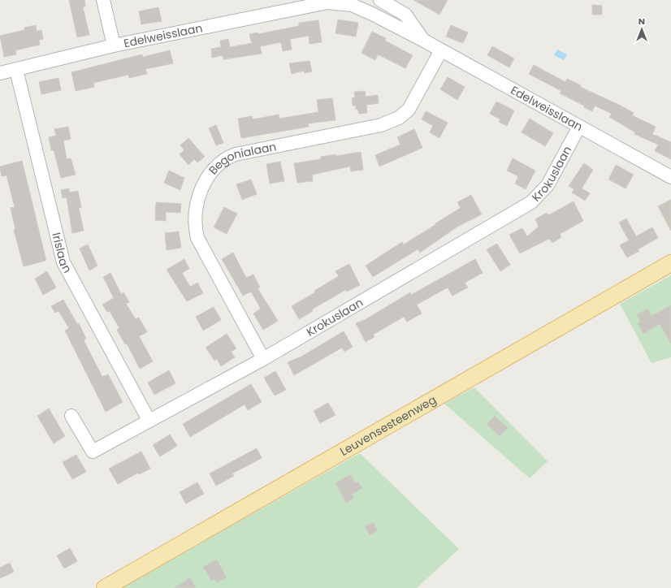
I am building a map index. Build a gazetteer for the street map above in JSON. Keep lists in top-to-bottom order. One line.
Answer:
{"streets":{"main road":["Leuvensesteenweg"],"street":["Edelweisslaan","Begonialaan","Krokuslaan","Irislaan"]},"crossings":[["Edelweisslaan","Begonialaan"],["Edelweisslaan","Krokuslaan"],["Edelweisslaan","Irislaan"],["Begonialaan","Krokuslaan"],["Krokuslaan","Irislaan"]],"north":"top"}
